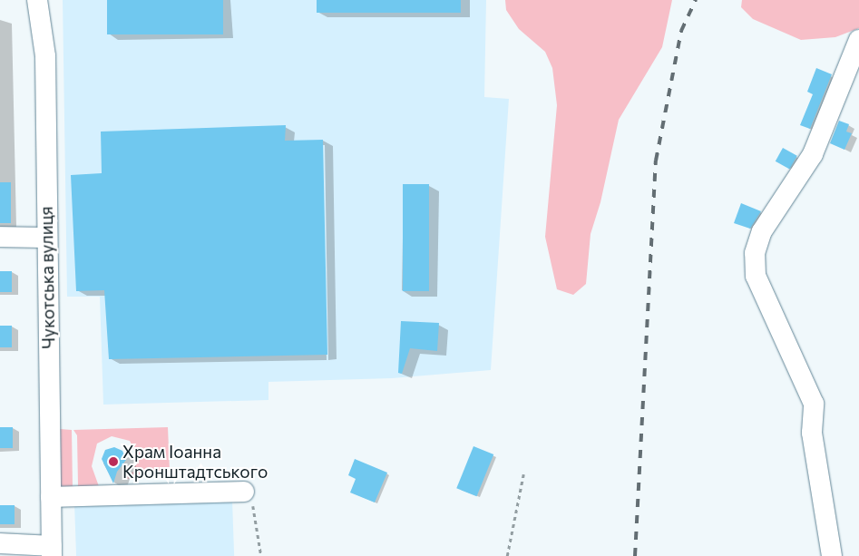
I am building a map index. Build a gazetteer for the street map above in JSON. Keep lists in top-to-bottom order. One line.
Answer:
{"streets":{"street":["Чукотська вулиця"]},"places":["Храм Іоанна Кронштадтського"]}
